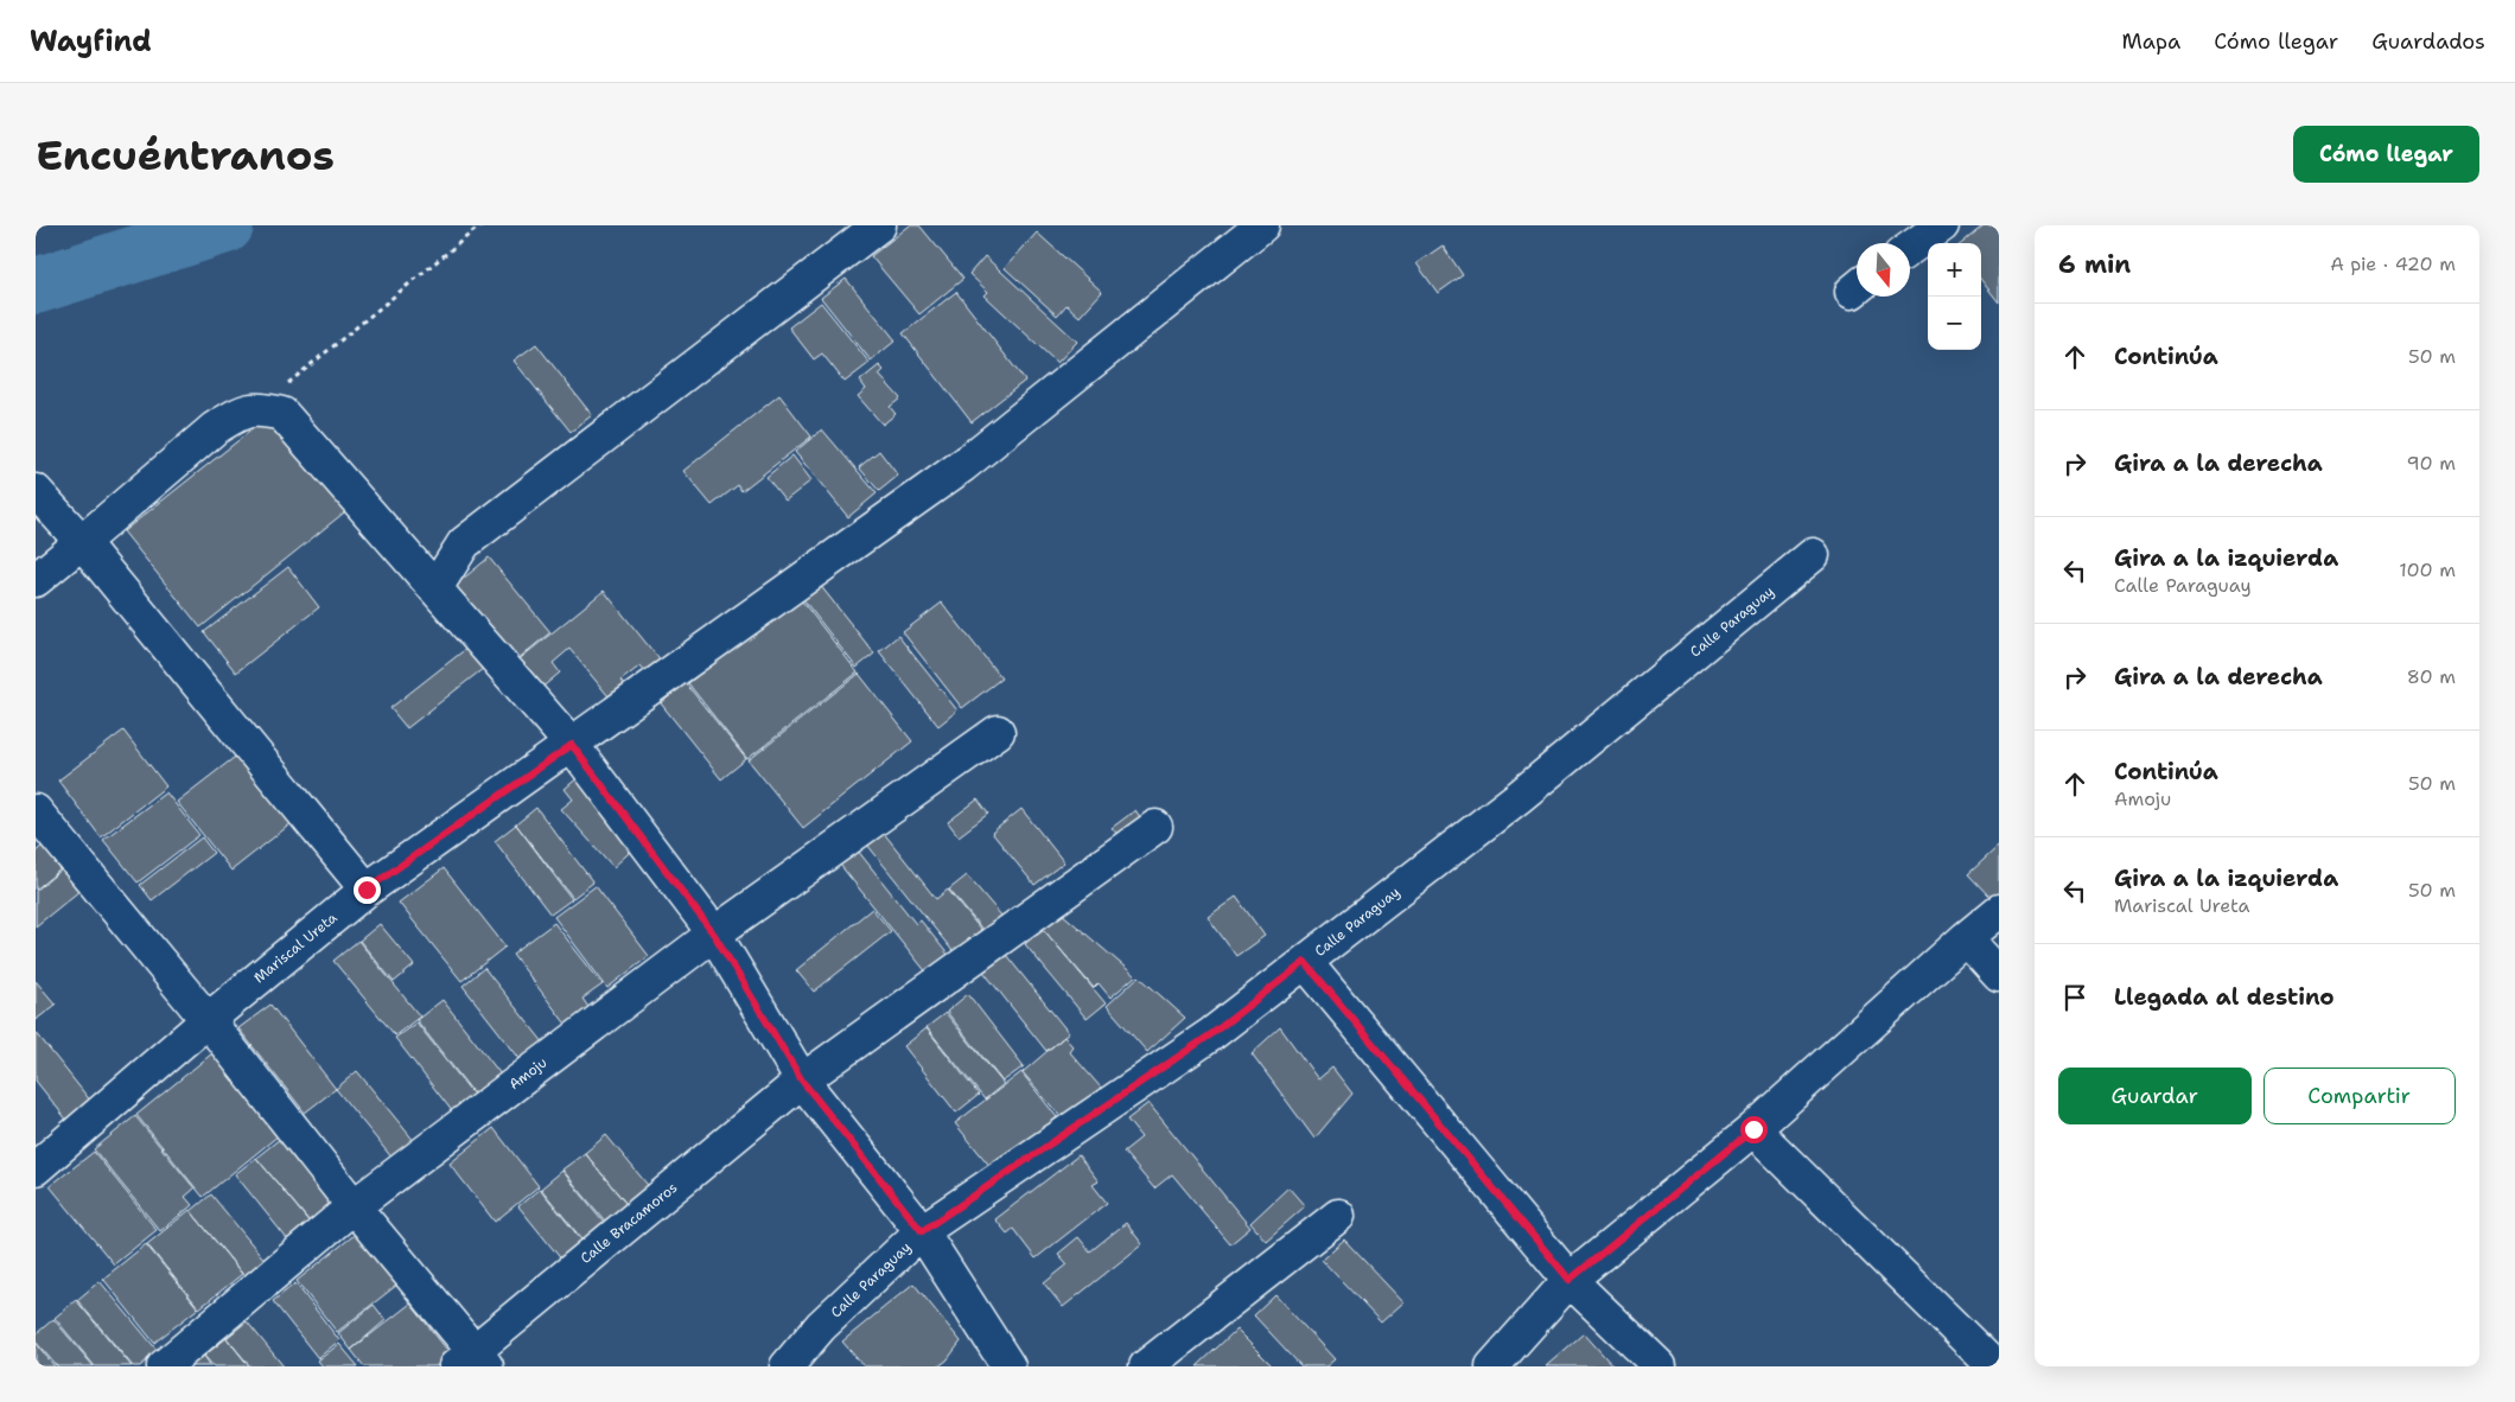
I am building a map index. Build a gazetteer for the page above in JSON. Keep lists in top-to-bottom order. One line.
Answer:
{"streets":{"street":["Calle Paraguay","Mariscal Ureta","Amoju","Calle Bracamoros"]},"north":"bottom","page":{"header":"Wayfind","nav":["Mapa","Cómo llegar","Guardados"],"buttons":["Cómo llegar",["Guardar","Compartir"]],"title":"Encuéntranos","heading":["6 min","A pie · 420 m"],"map_buttons":["+","−"],"list":[["Continúa","50 m"],["Gira a la derecha","90 m"],["Gira a la izquierda","Calle Paraguay","100 m"],["Gira a la derecha","80 m"],["Continúa","Amoju","50 m"],["Gira a la izquierda","Mariscal Ureta","50 m"],"Llegada al destino"]}}
